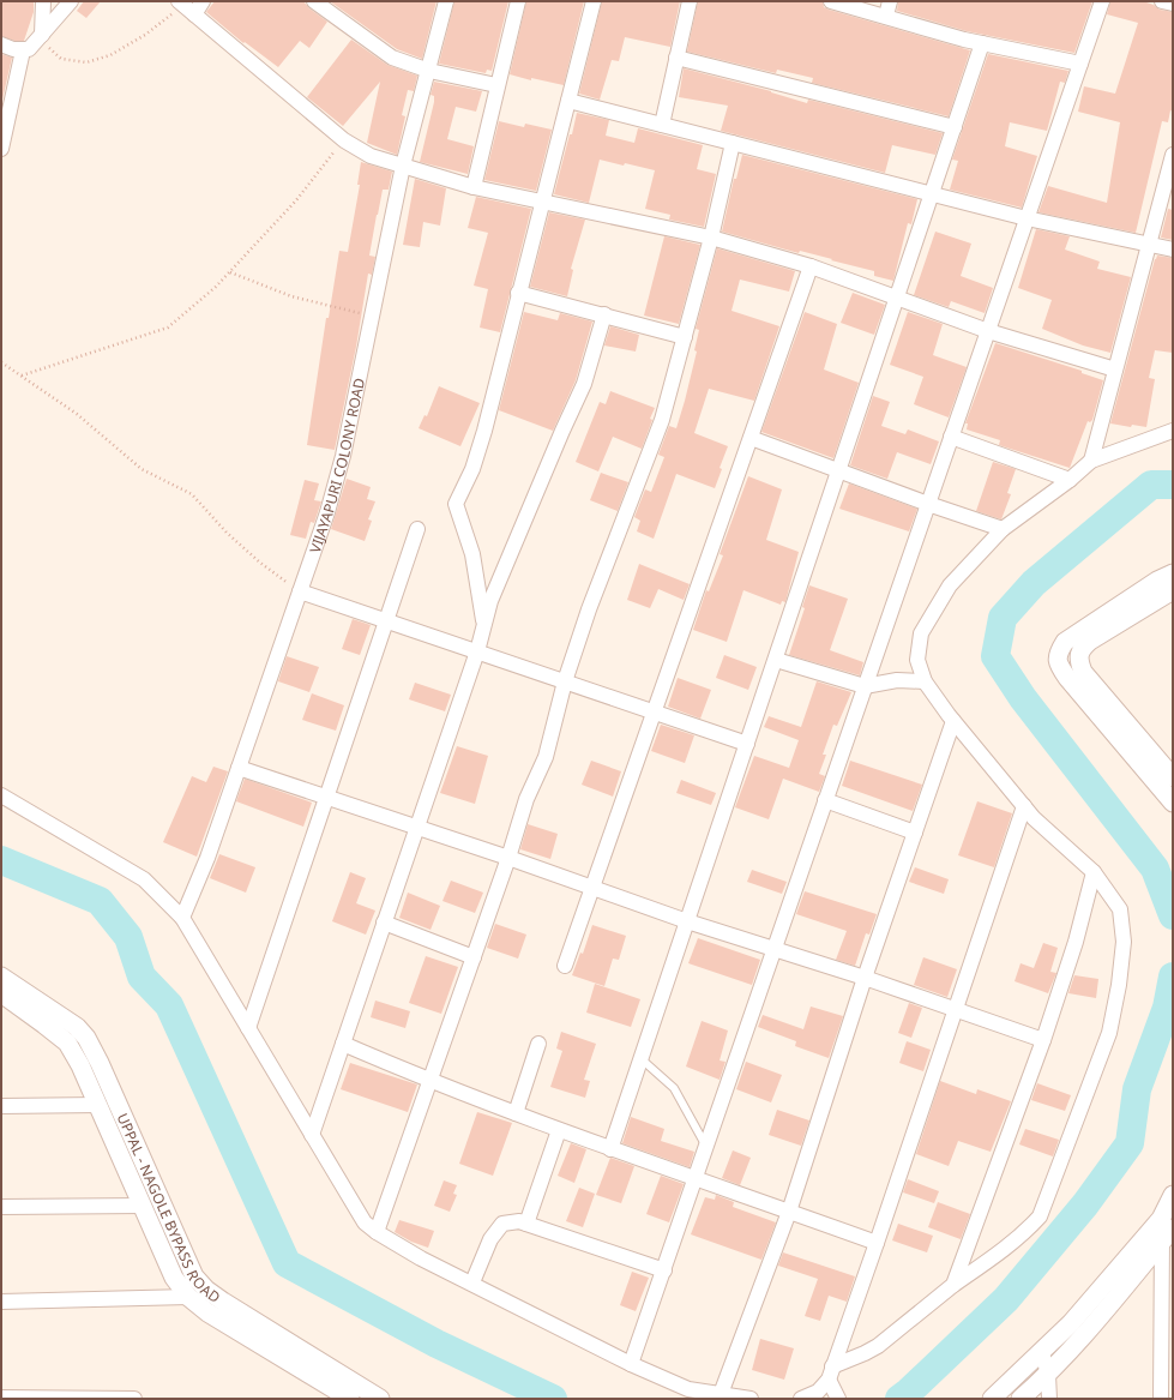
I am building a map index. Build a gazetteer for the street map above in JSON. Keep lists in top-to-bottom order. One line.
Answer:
{"streets":{"street":["VIJAYAPURI COLONY ROAD","UPPAL - NAGOLE BYPASS ROAD"]}}
